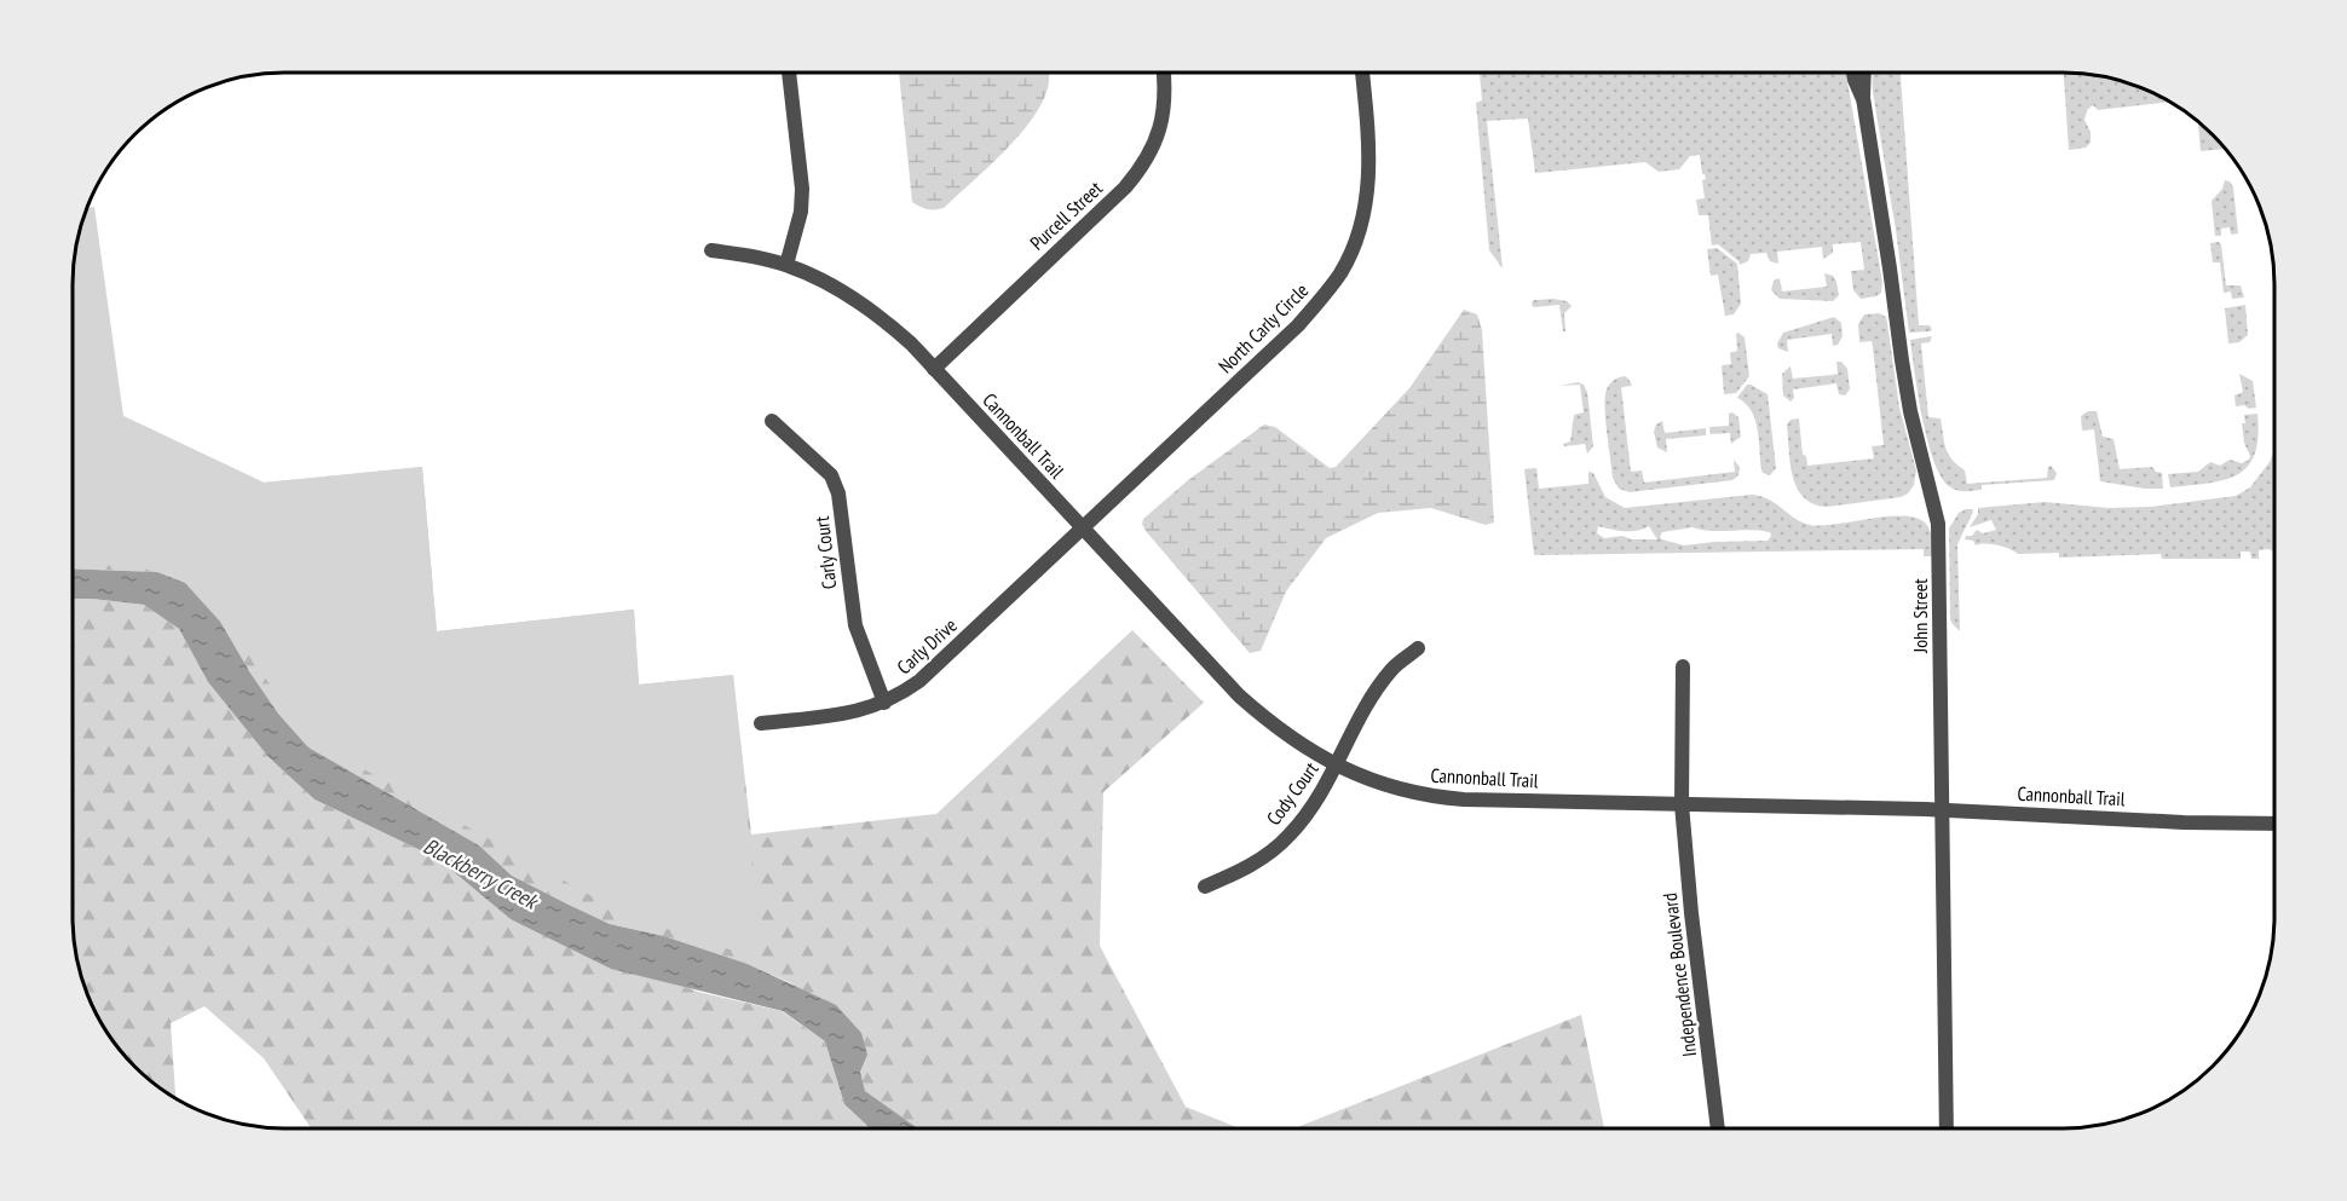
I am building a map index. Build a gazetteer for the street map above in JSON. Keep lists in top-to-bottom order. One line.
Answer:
{"streets":{"street":["Purcell Street","North Carly Circle","Cannonball Trail","Carly Court","John Street","Carly Drive","Cody Court","Independence Boulevard"]},"crossings":[["Purcell Street","Cannonball Trail"],["North Carly Circle","Cannonball Trail"],["North Carly Circle","Carly Drive"],["Cannonball Trail","John Street"],["Cannonball Trail","Carly Drive"],["Cannonball Trail","Cody Court"],["Cannonball Trail","Independence Boulevard"],["Carly Court","Carly Drive"]],"water":["Blackberry Creek"]}
